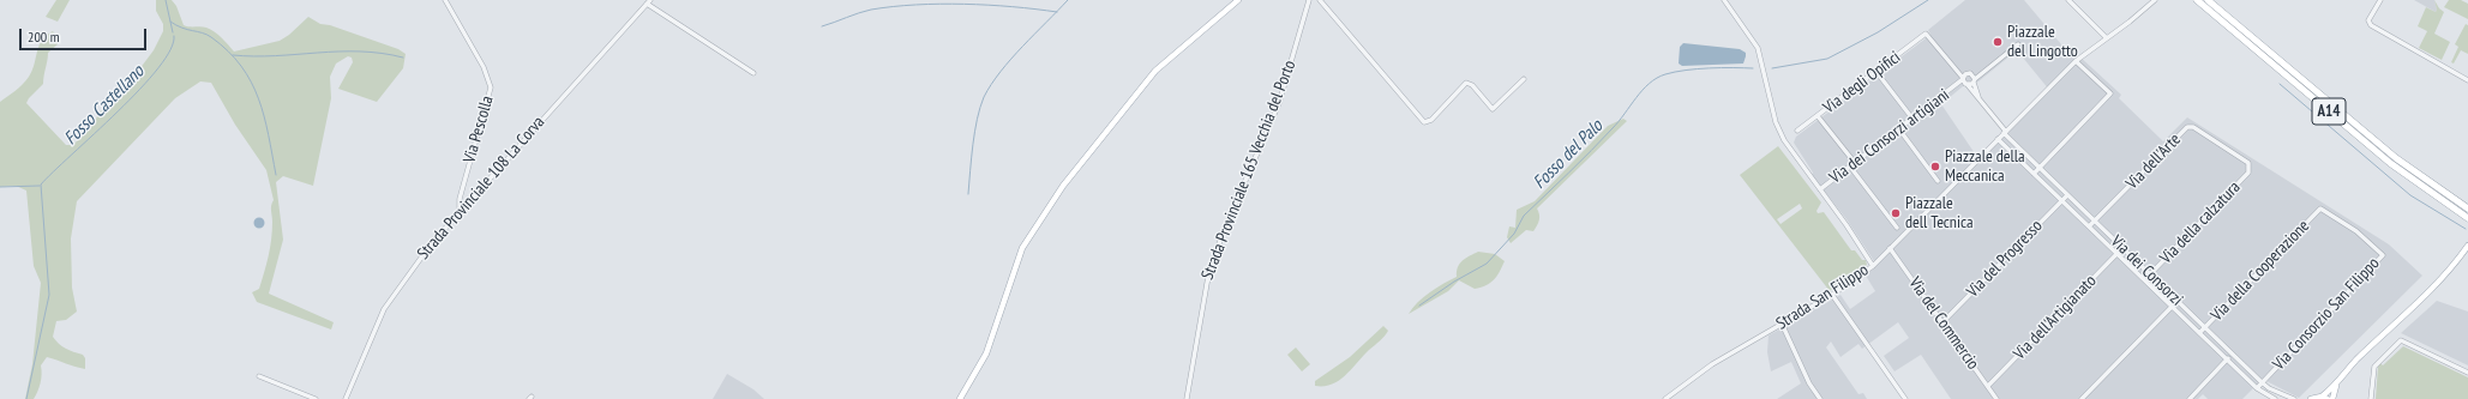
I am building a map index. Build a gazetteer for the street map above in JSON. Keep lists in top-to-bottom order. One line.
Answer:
{"streets":{"highway":["A14"],"street":["Via degli Opifici","Via Pescolla","Via dei Consorzi artigiani","Via dell'Arte","Strada Provinciale 165 Vecchia del Porto","Strada Provinciale 108 La Corva","Via della calzatura","Via del Progresso","Via dei Consorzi","Via della Cooperazione","Strada San Filippo","Via Consorzio San Filippo","Via dell'Artigianato","Via del Commercio"]},"crossings":[["Via degli Opifici","Via dei Consorzi"],["Via Pescolla","Strada Provinciale 108 La Corva"],["Via dei Consorzi artigiani","Via dei Consorzi"],["Via dell'Arte","Via della calzatura"],["Via dell'Arte","Via dei Consorzi"],["Via della calzatura","Via dei Consorzi"],["Via del Progresso","Via dei Consorzi"],["Via del Progresso","Via del Commercio"],["Via dei Consorzi","Via della Cooperazione"],["Via dei Consorzi","Strada San Filippo"],["Via dei Consorzi","Via Consorzio San Filippo"],["Via dei Consorzi","Via dell'Artigianato"],["Via della Cooperazione","Via Consorzio San Filippo"],["Strada San Filippo","Via del Commercio"],["Via dell'Artigianato","Via del Commercio"]],"water":["Fosso Castellano","Fosso del Palo"],"places":["Piazzale del Lingotto","Piazzale della Meccanica","Piazzale dell Tecnica"],"scale_bar":"200 m"}
